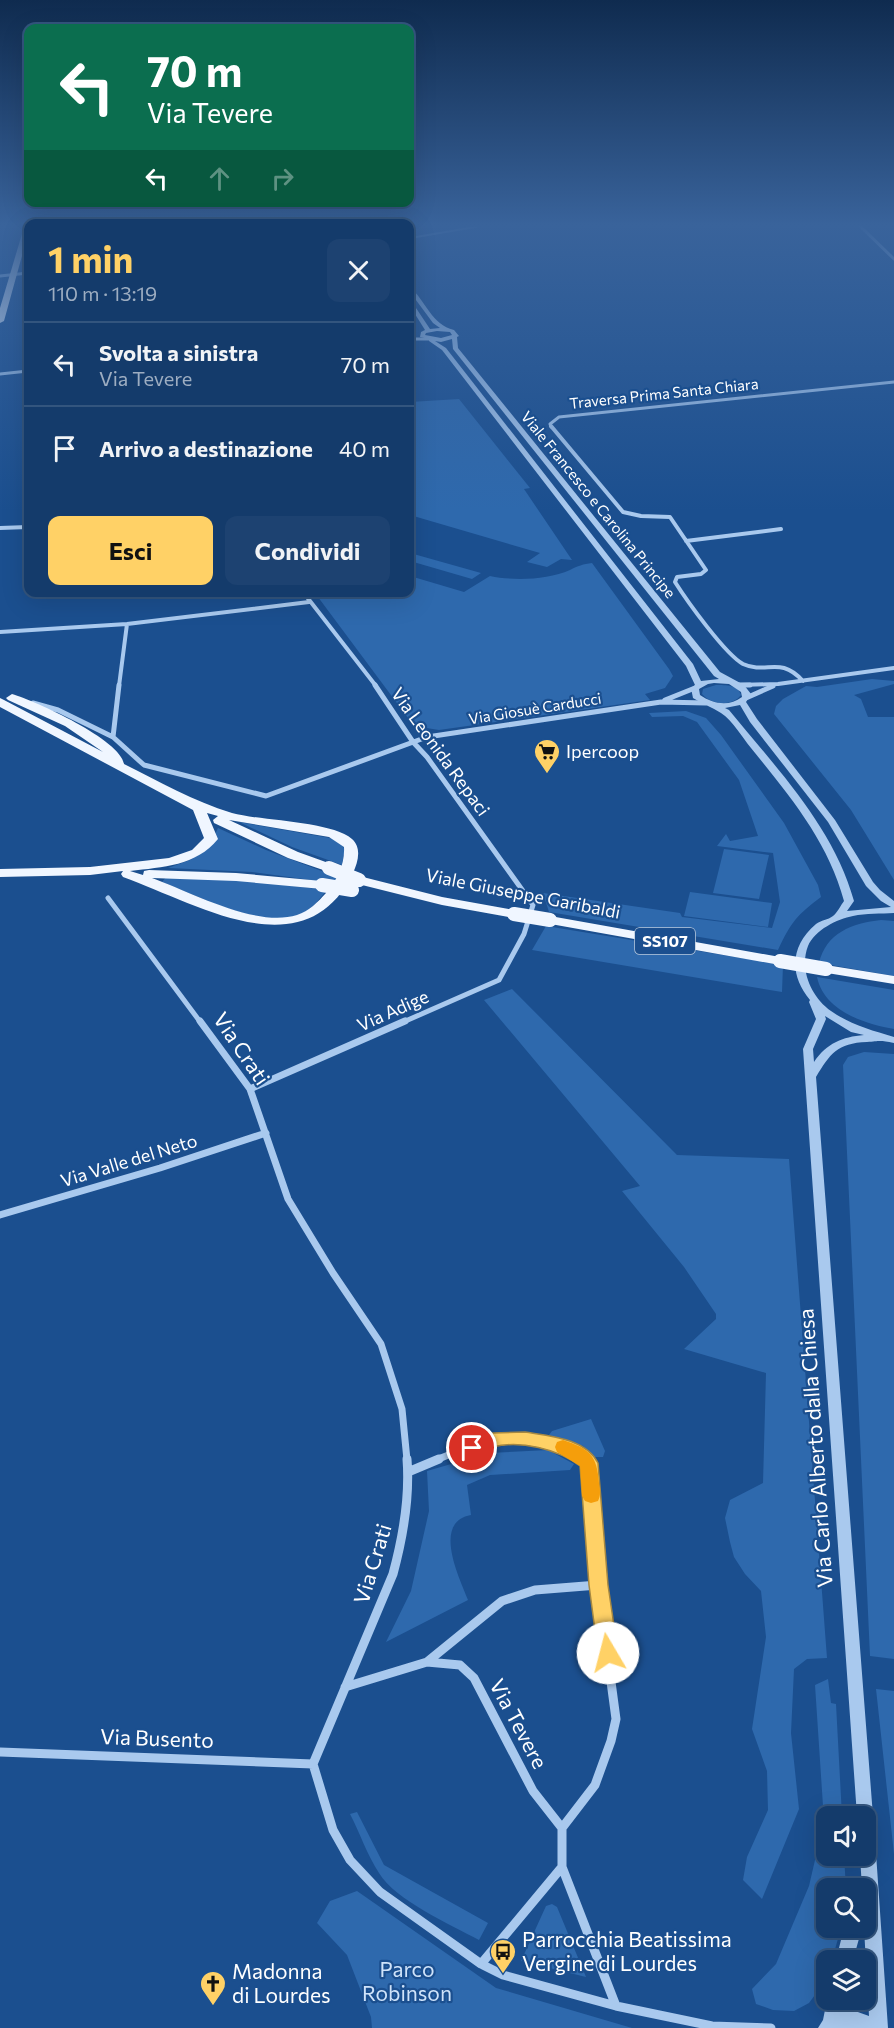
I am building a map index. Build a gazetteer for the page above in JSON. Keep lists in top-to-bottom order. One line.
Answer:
{"streets":{"main road":["Viale Giuseppe Garibaldi","SS107"],"street":["Traversa Prima Santa Chiara","Viale Francesco e Carolina Principe","Via Giosuè Carducci","Via Leonida Repaci","Via Adige","Via Crati","Via Valle del Neto","Via Carlo Alberto dalla Chiesa","Via Tevere","Via Busento"]},"crossings":[["Viale Francesco e Carolina Principe","Via Giosuè Carducci"],["Via Giosuè Carducci","Via Leonida Repaci"],["Via Leonida Repaci","Via Adige"],["Via Adige","Via Crati"],["Via Crati","Via Valle del Neto"],["Via Crati","Via Tevere"],["Via Crati","Via Busento"]],"parks":["Parco Robinson"],"places":{"supermarket":["Ipercoop"],"bus stop":["Parrocchia Beatissima Vergine di Lourdes"],"church":["Madonna di Lourdes"]},"page":{"turn":["70 m","Via Tevere"],"heading":["1 min","110 m · 13:19"],"list":[{"name":"Svolta a sinistra","note":"Via Tevere","value":"70 m"},{"name":"Arrivo a destinazione","value":"40 m"}],"buttons":["Esci","Condividi"]}}
